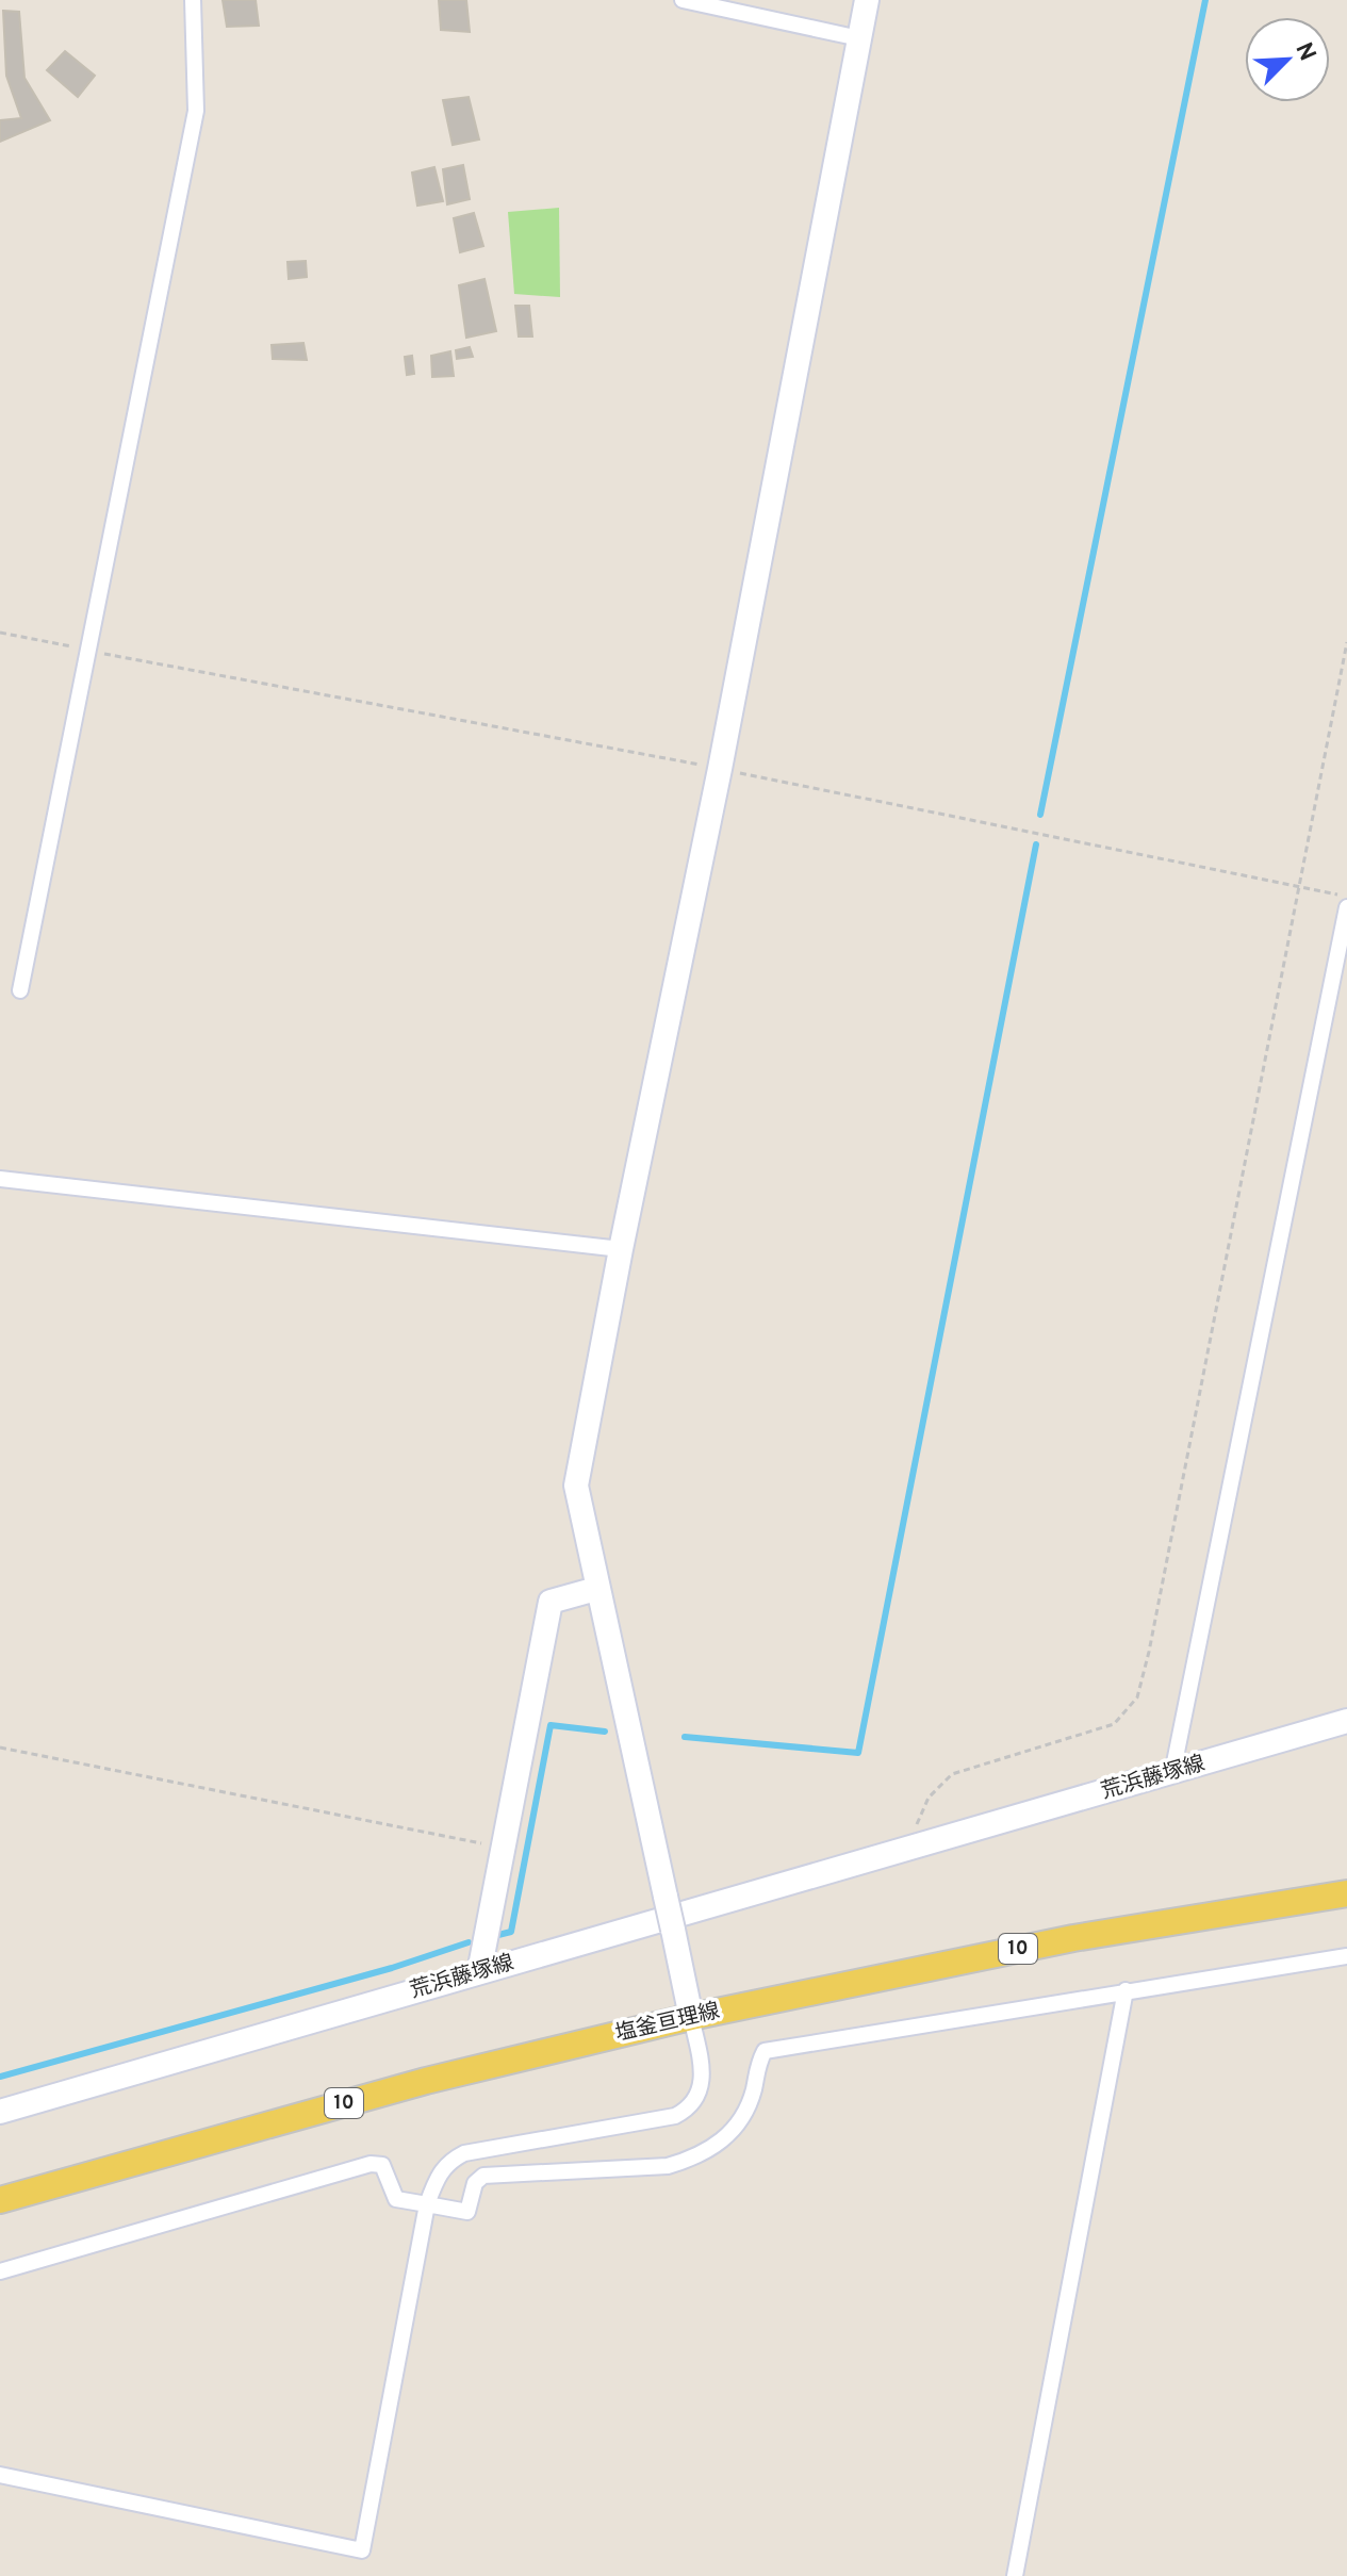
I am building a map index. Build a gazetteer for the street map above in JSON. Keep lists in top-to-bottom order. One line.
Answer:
{"streets":{"main road":["10","塩釜亘理線"],"street":["荒浜藤塚線"]},"north":"top right"}
